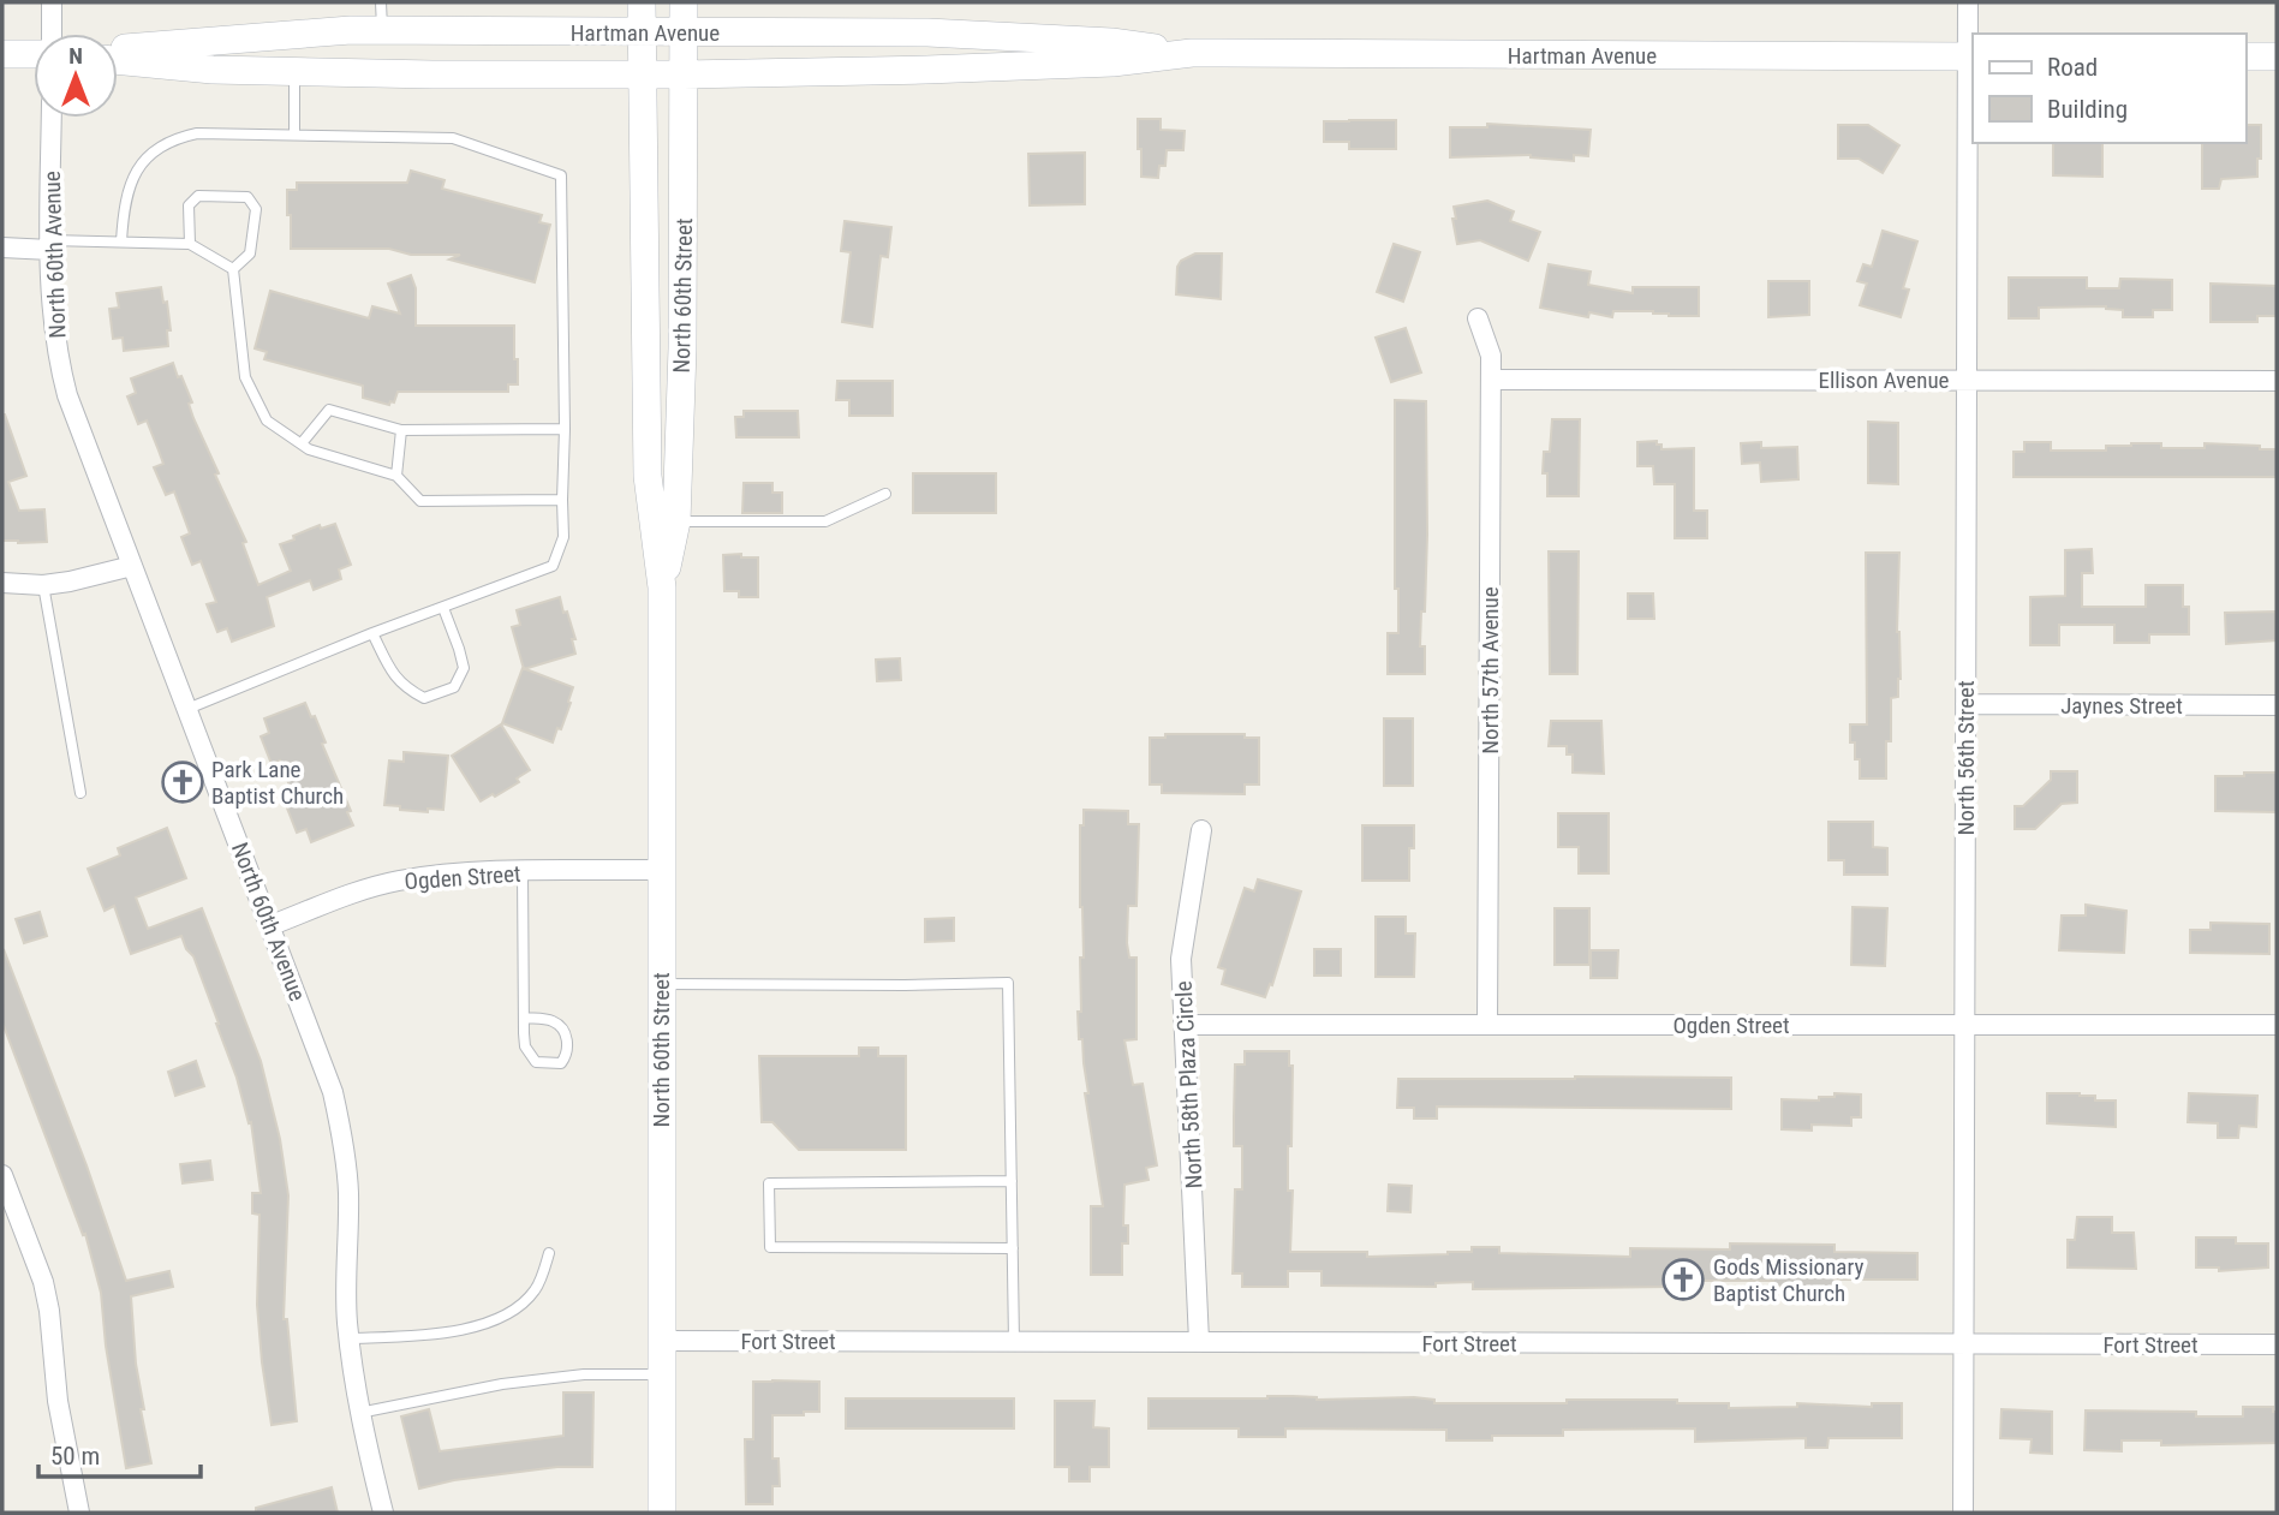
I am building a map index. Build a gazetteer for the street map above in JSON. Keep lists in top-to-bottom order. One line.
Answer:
{"streets":{"main road":["Hartman Avenue","North 60th Street"],"street":["North 60th Avenue","Ellison Avenue","North 57th Avenue","Jaynes Street","North 56th Street","Ogden Street","North 58th Plaza Circle","Fort Street"]},"crossings":[["Hartman Avenue","North 60th Street"],["Hartman Avenue","North 56th Street"],["North 60th Avenue","Ogden Street"],["North 60th Street","Ogden Street"],["North 60th Street","Fort Street"],["Ellison Avenue","North 57th Avenue"],["Ellison Avenue","North 56th Street"],["North 57th Avenue","Ogden Street"],["Jaynes Street","North 56th Street"],["North 56th Street","Ogden Street"],["North 56th Street","Fort Street"],["Ogden Street","North 58th Plaza Circle"],["North 58th Plaza Circle","Fort Street"]],"places":{"church":["Park Lane Baptist Church","Gods Missionary Baptist Church"]},"legend":["Road","Building"],"scale_bar":"50 m","north":"top"}
